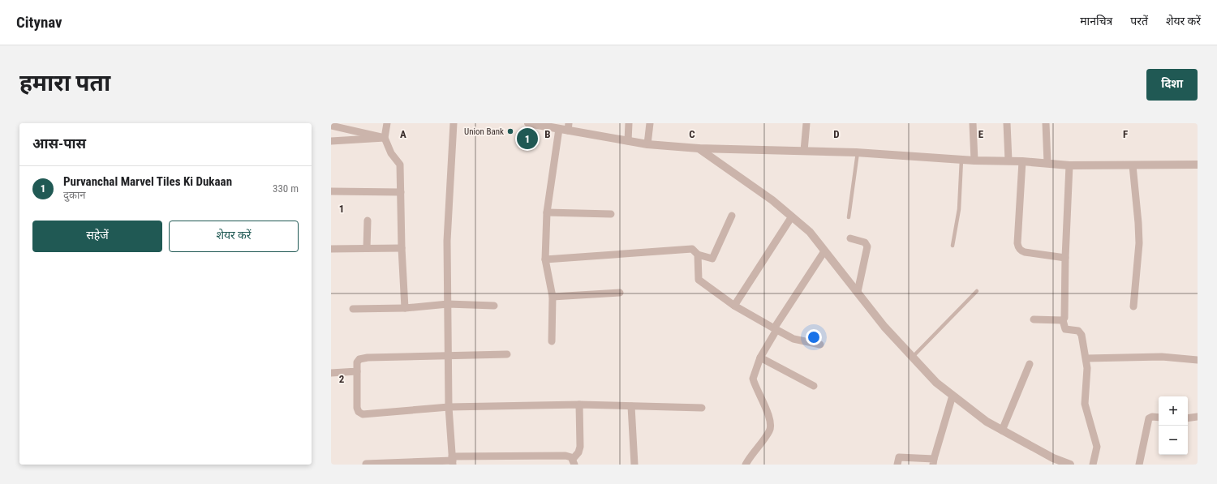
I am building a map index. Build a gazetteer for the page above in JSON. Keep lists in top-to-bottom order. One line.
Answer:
{"places":["Union Bank"],"page":{"header":"Citynav","nav":["मानचित्र","परतें","शेयर करें"],"buttons":["दिशा",["सहेजें","शेयर करें"]],"title":"हमारा पता","heading":"आस-पास","pins":"1","list":[{"mark":"1","name":"Purvanchal Marvel Tiles Ki Dukaan","note":"दुकान","value":"330 m"}],"map_buttons":["+","−"]},"grid":{"columns":["A","B","C","D","E","F"],"rows":["1","2"]}}
